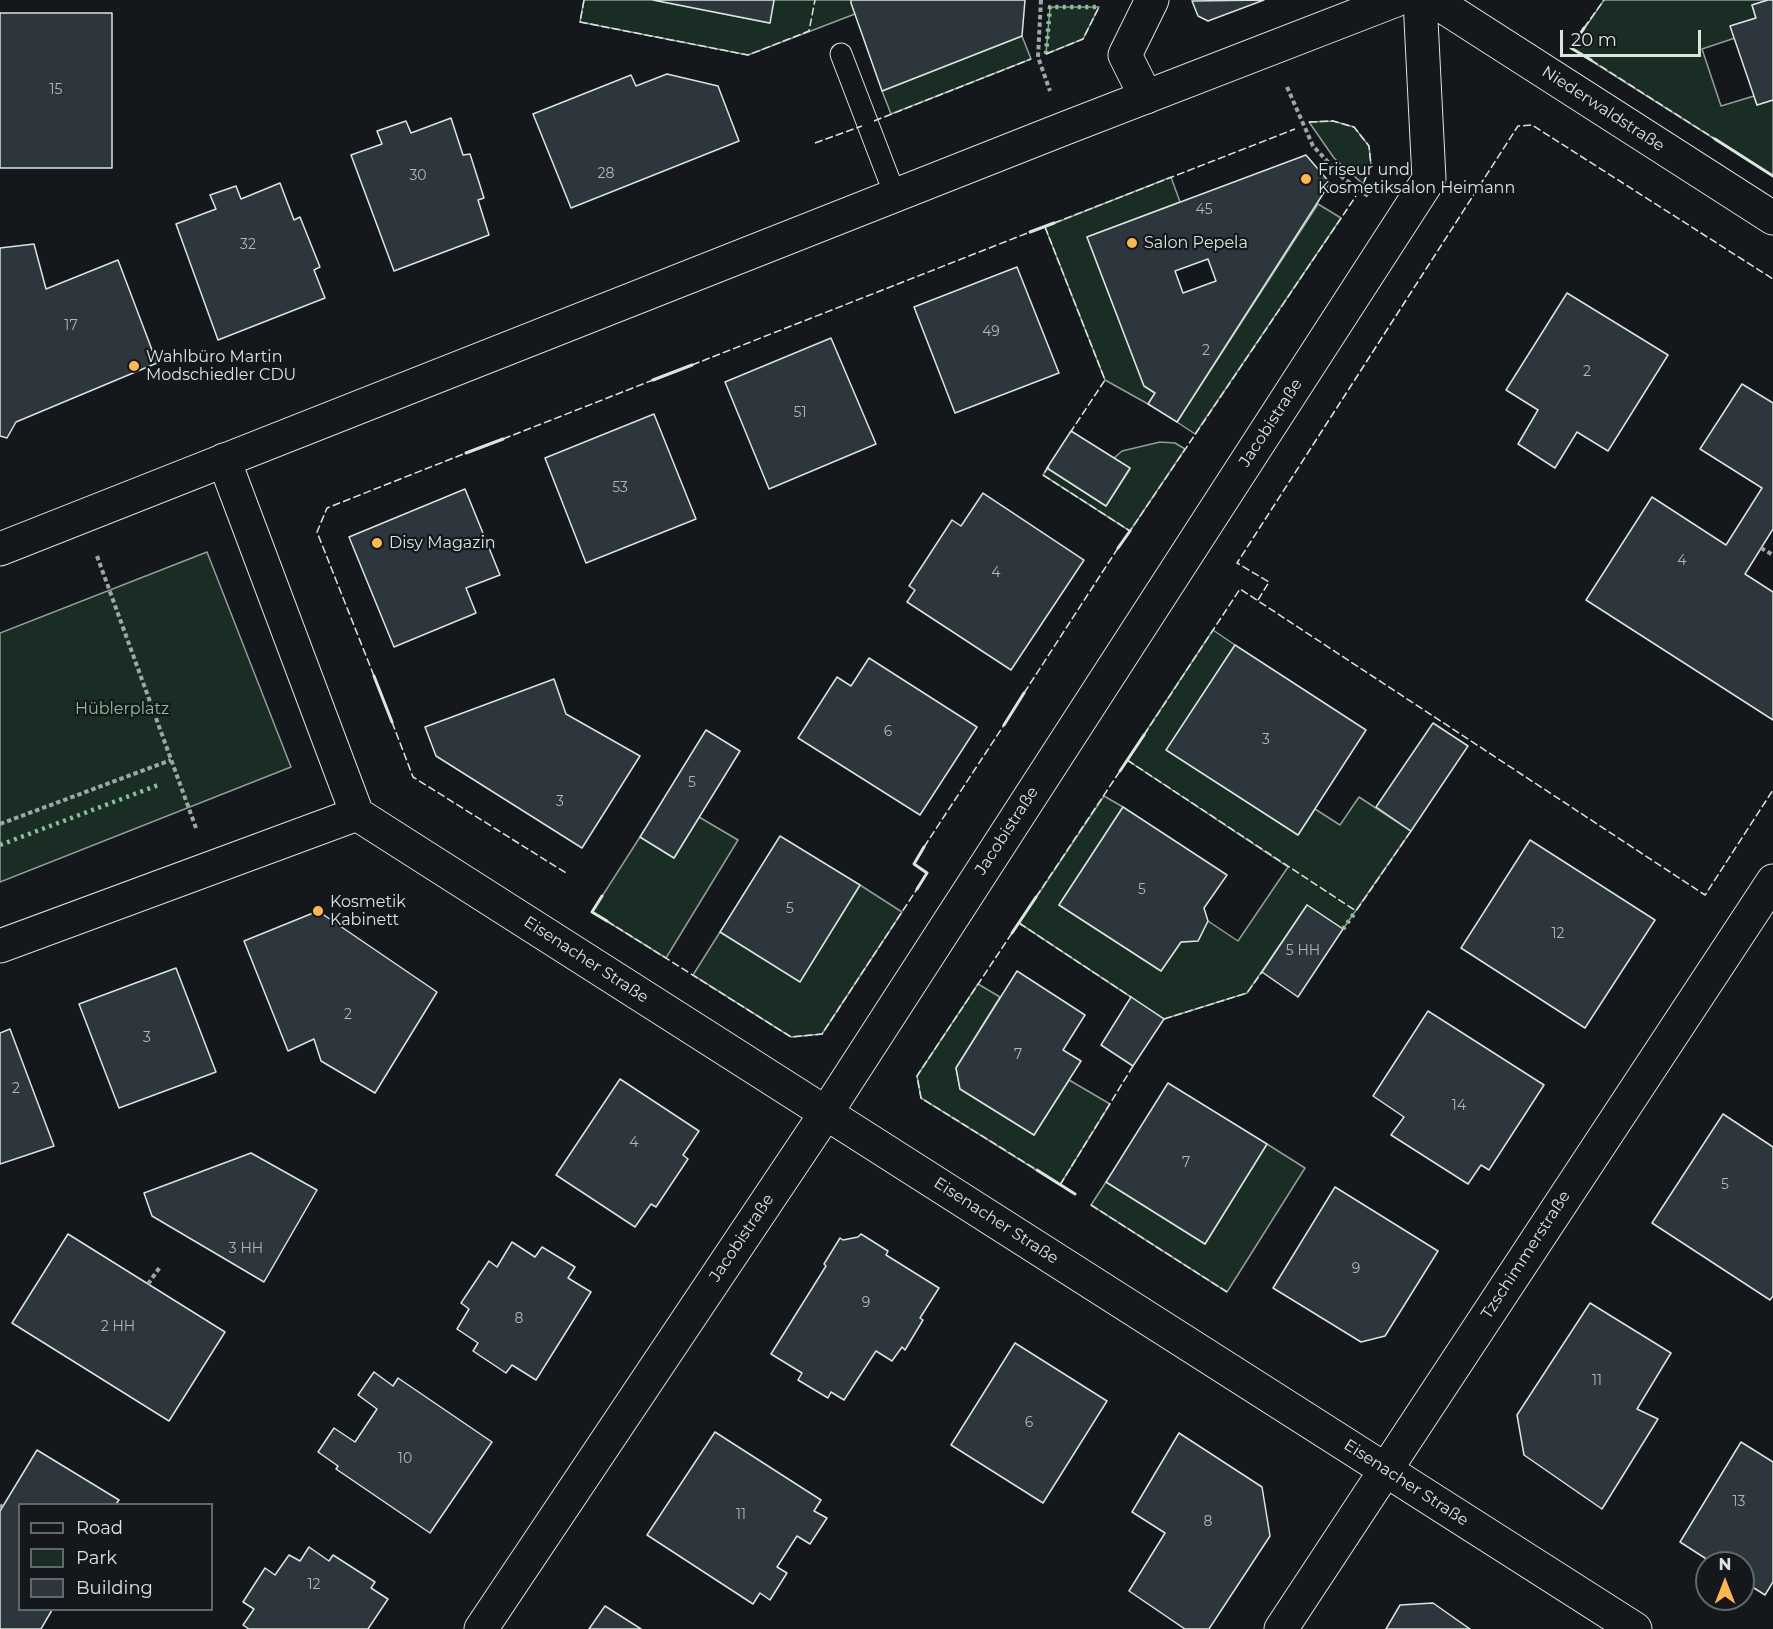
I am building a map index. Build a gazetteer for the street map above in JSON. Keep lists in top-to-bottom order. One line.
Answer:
{"streets":{"street":["Niederwaldstraße","Jacobistraße","Eisenacher Straße","Tzschimmerstraße"]},"crossings":[["Jacobistraße","Eisenacher Straße"],["Eisenacher Straße","Tzschimmerstraße"]],"parks":["Hüblerplatz"],"places":["Friseur und Kosmetiksalon Heimann","Salon Pepela","Wahlbüro Martin Modschiedler CDU","Disy Magazin","Kosmetik Kabinett"],"house_numbers":["15","28","30","45","32","17","49","2","2","51","53","4","4","6","3","5","3","5","5","12","5 HH","2","3","7","2","14","4","7","5","3 HH","9","9","8","2 HH","11","6","10","13","11","8","12"],"legend":["Road","Park","Building"],"scale_bar":"20 m","north":"top"}
